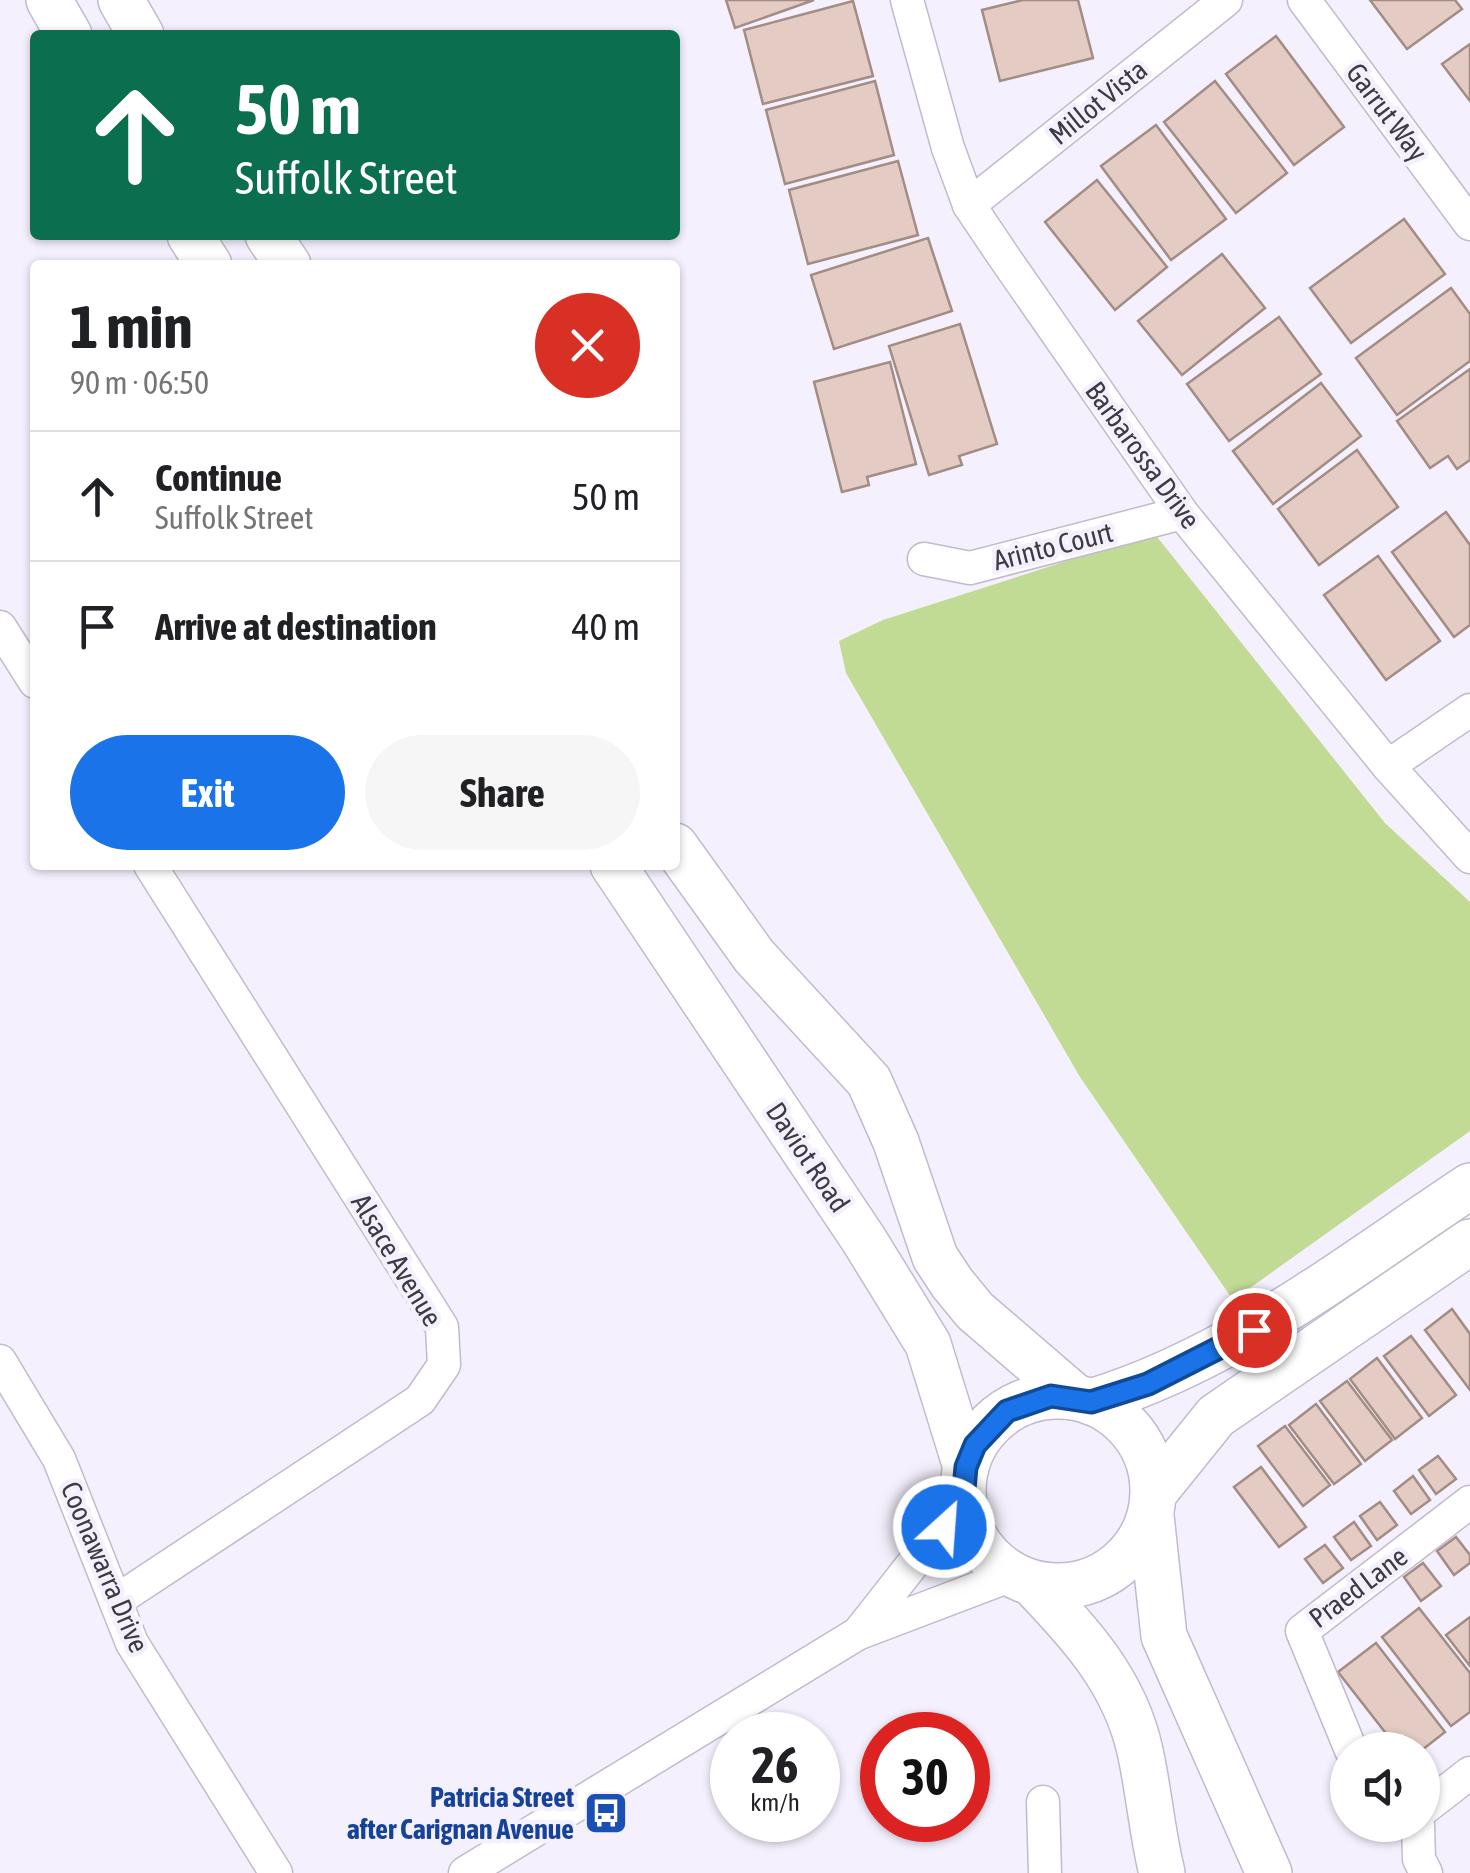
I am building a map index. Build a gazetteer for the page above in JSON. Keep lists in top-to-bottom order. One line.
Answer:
{"streets":{"street":["Millot Vista","Garrut Way","Barbarossa Drive","Arinto Court","Daviot Road","Alsace Avenue","Coonawarra Drive","Praed Lane"]},"crossings":[["Millot Vista","Barbarossa Drive"],["Barbarossa Drive","Arinto Court"],["Alsace Avenue","Coonawarra Drive"]],"places":{"bus stop":["Patricia Street after Carignan Avenue"]},"page":{"turn":["50 m","Suffolk Street"],"heading":["1 min","90 m · 06:50"],"list":[{"name":"Continue","note":"Suffolk Street","value":"50 m"},{"name":"Arrive at destination","value":"40 m"}],"buttons":["Exit","Share"],"speed":"26 km/h","limit":"30"}}
